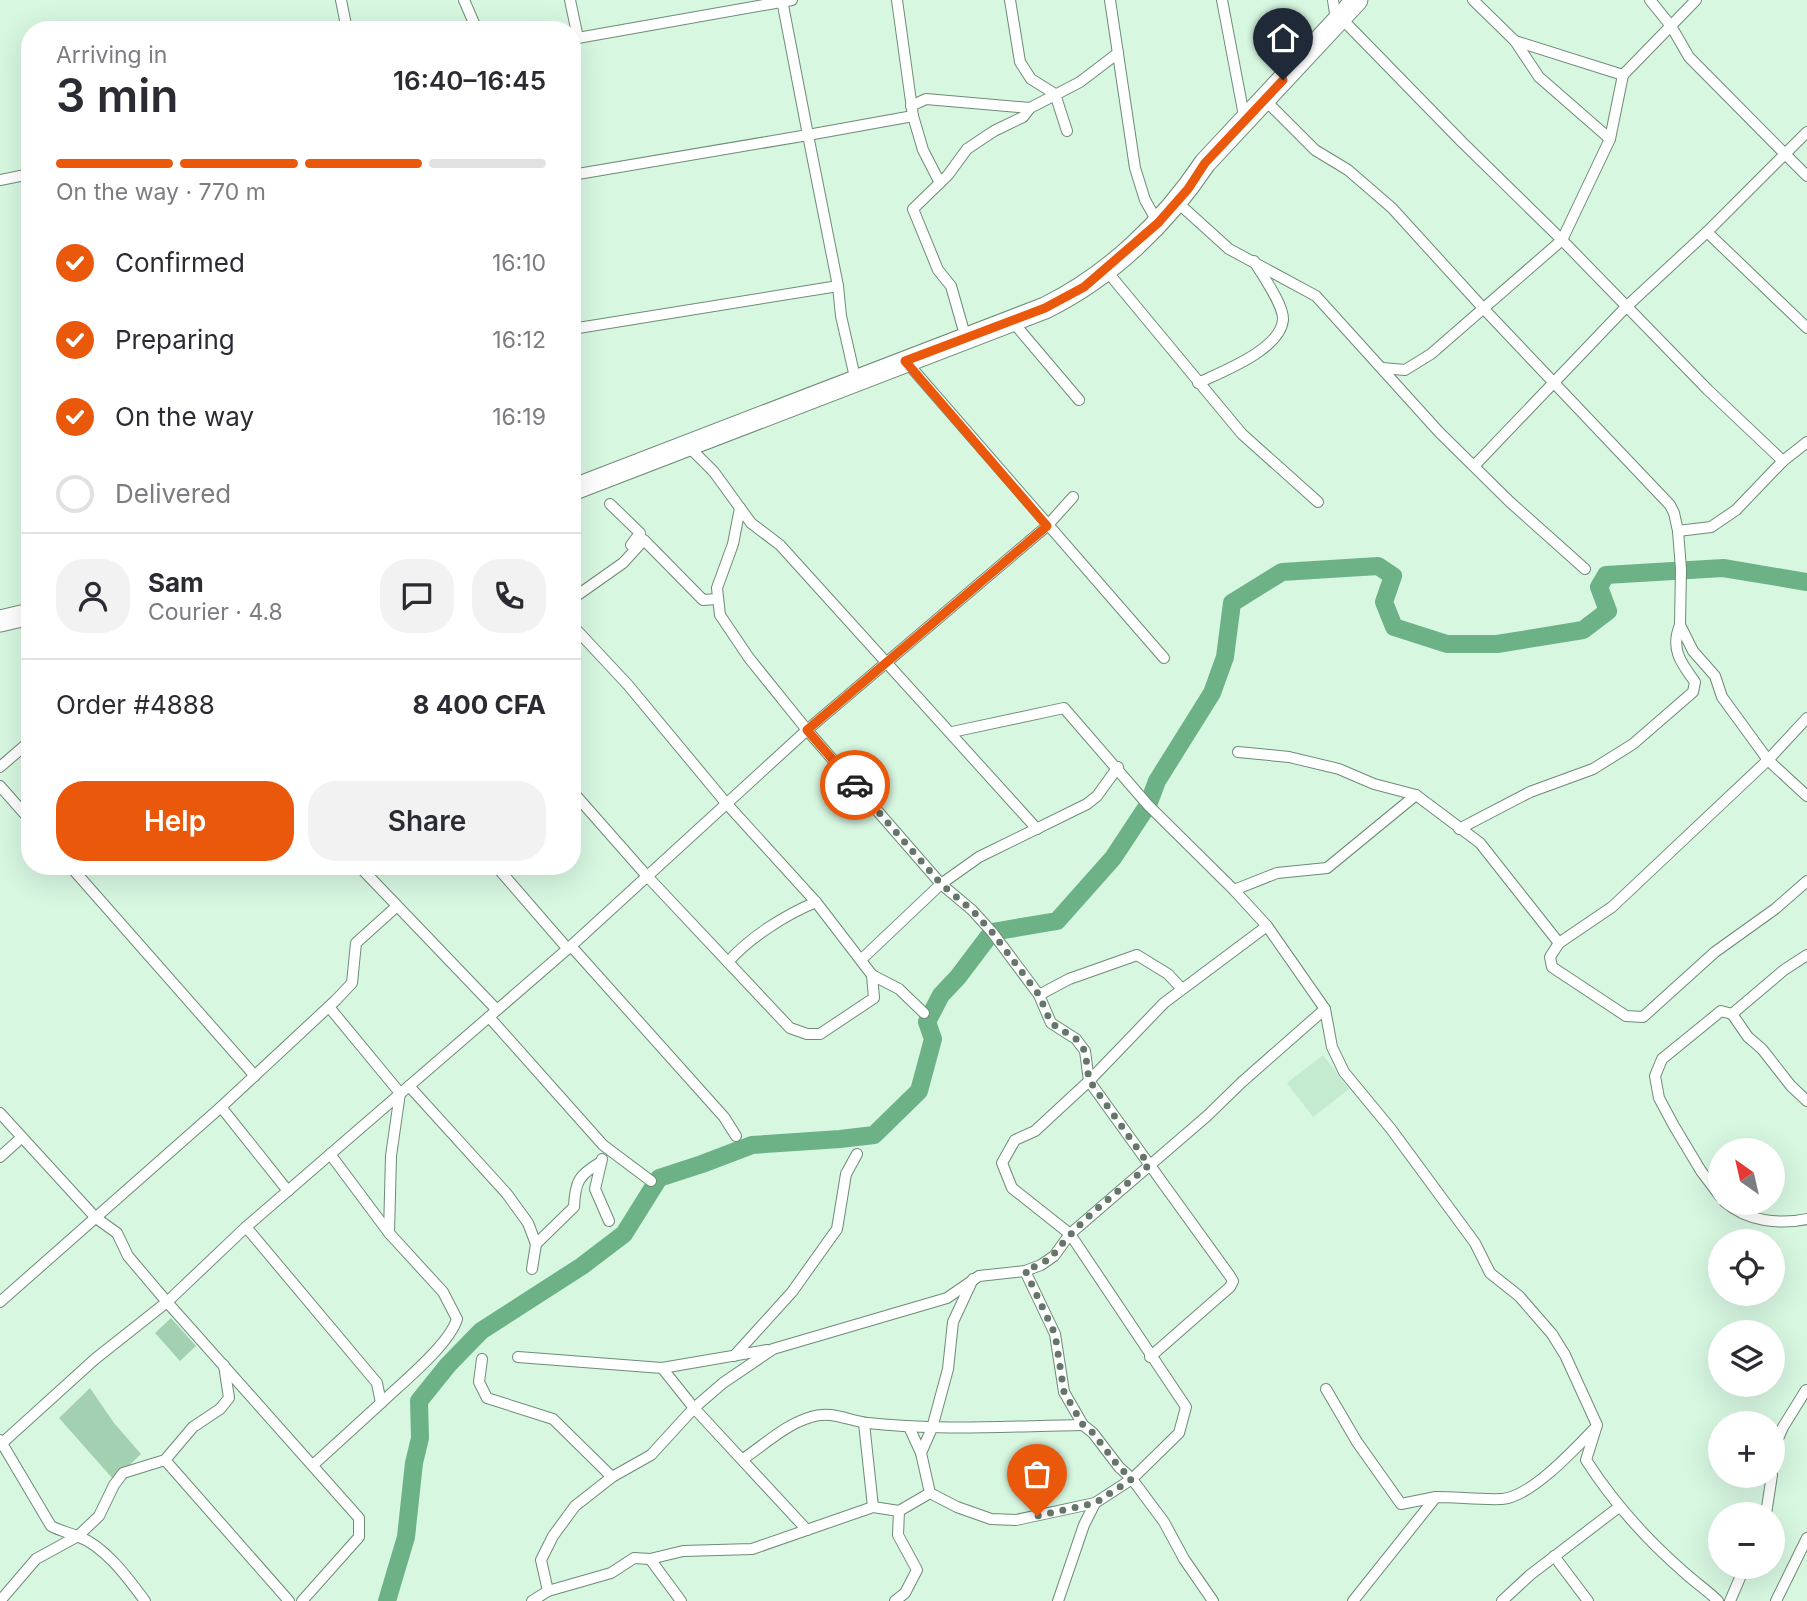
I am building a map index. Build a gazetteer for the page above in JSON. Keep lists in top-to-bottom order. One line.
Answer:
{"north":"top left","page":{"heading":["3 min","Arriving in","16:40–16:45"],"panel":["Sam","Courier · 4.8","Order #4888","8 400 CFA"],"bar":"On the way · 770 m","list":[["Confirmed","16:10"],["Preparing","16:12"],["On the way","16:19"],"Delivered"],"buttons":["Help","Share"],"map_buttons":["+","−"]}}
